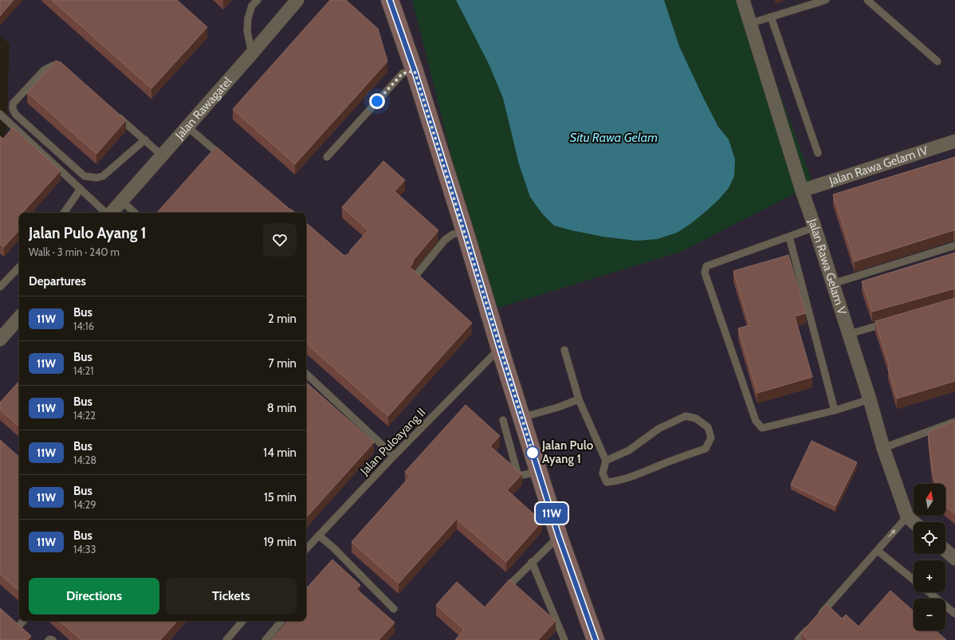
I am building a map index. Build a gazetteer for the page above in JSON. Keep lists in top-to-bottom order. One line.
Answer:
{"streets":{"street":["Jalan Rawagatel","Jalan Rawa Gelam IV","Jalan Rawa Gelam V"],"lane":["Jalan Puloayang II"]},"crossings":[["Jalan Rawa Gelam IV","Jalan Rawa Gelam V"]],"water":["Situ Rawa Gelam"],"places":["Jalan Pulo Ayang 1"],"lines":["bus line 11W"],"north":"top","page":{"on_map":"11W","heading":[["Jalan Pulo Ayang 1","Walk · 3 min · 240 m"],"Departures"],"list":[{"mark":"11W","name":"Bus","note":"14:16","value":"2 min"},{"mark":"11W","name":"Bus","note":"14:21","value":"7 min"},{"mark":"11W","name":"Bus","note":"14:22","value":"8 min"},{"mark":"11W","name":"Bus","note":"14:28","value":"14 min"},{"mark":"11W","name":"Bus","note":"14:29","value":"15 min"},{"mark":"11W","name":"Bus","note":"14:33","value":"19 min"}],"map_buttons":["+","−"],"buttons":["Directions","Tickets"]}}
